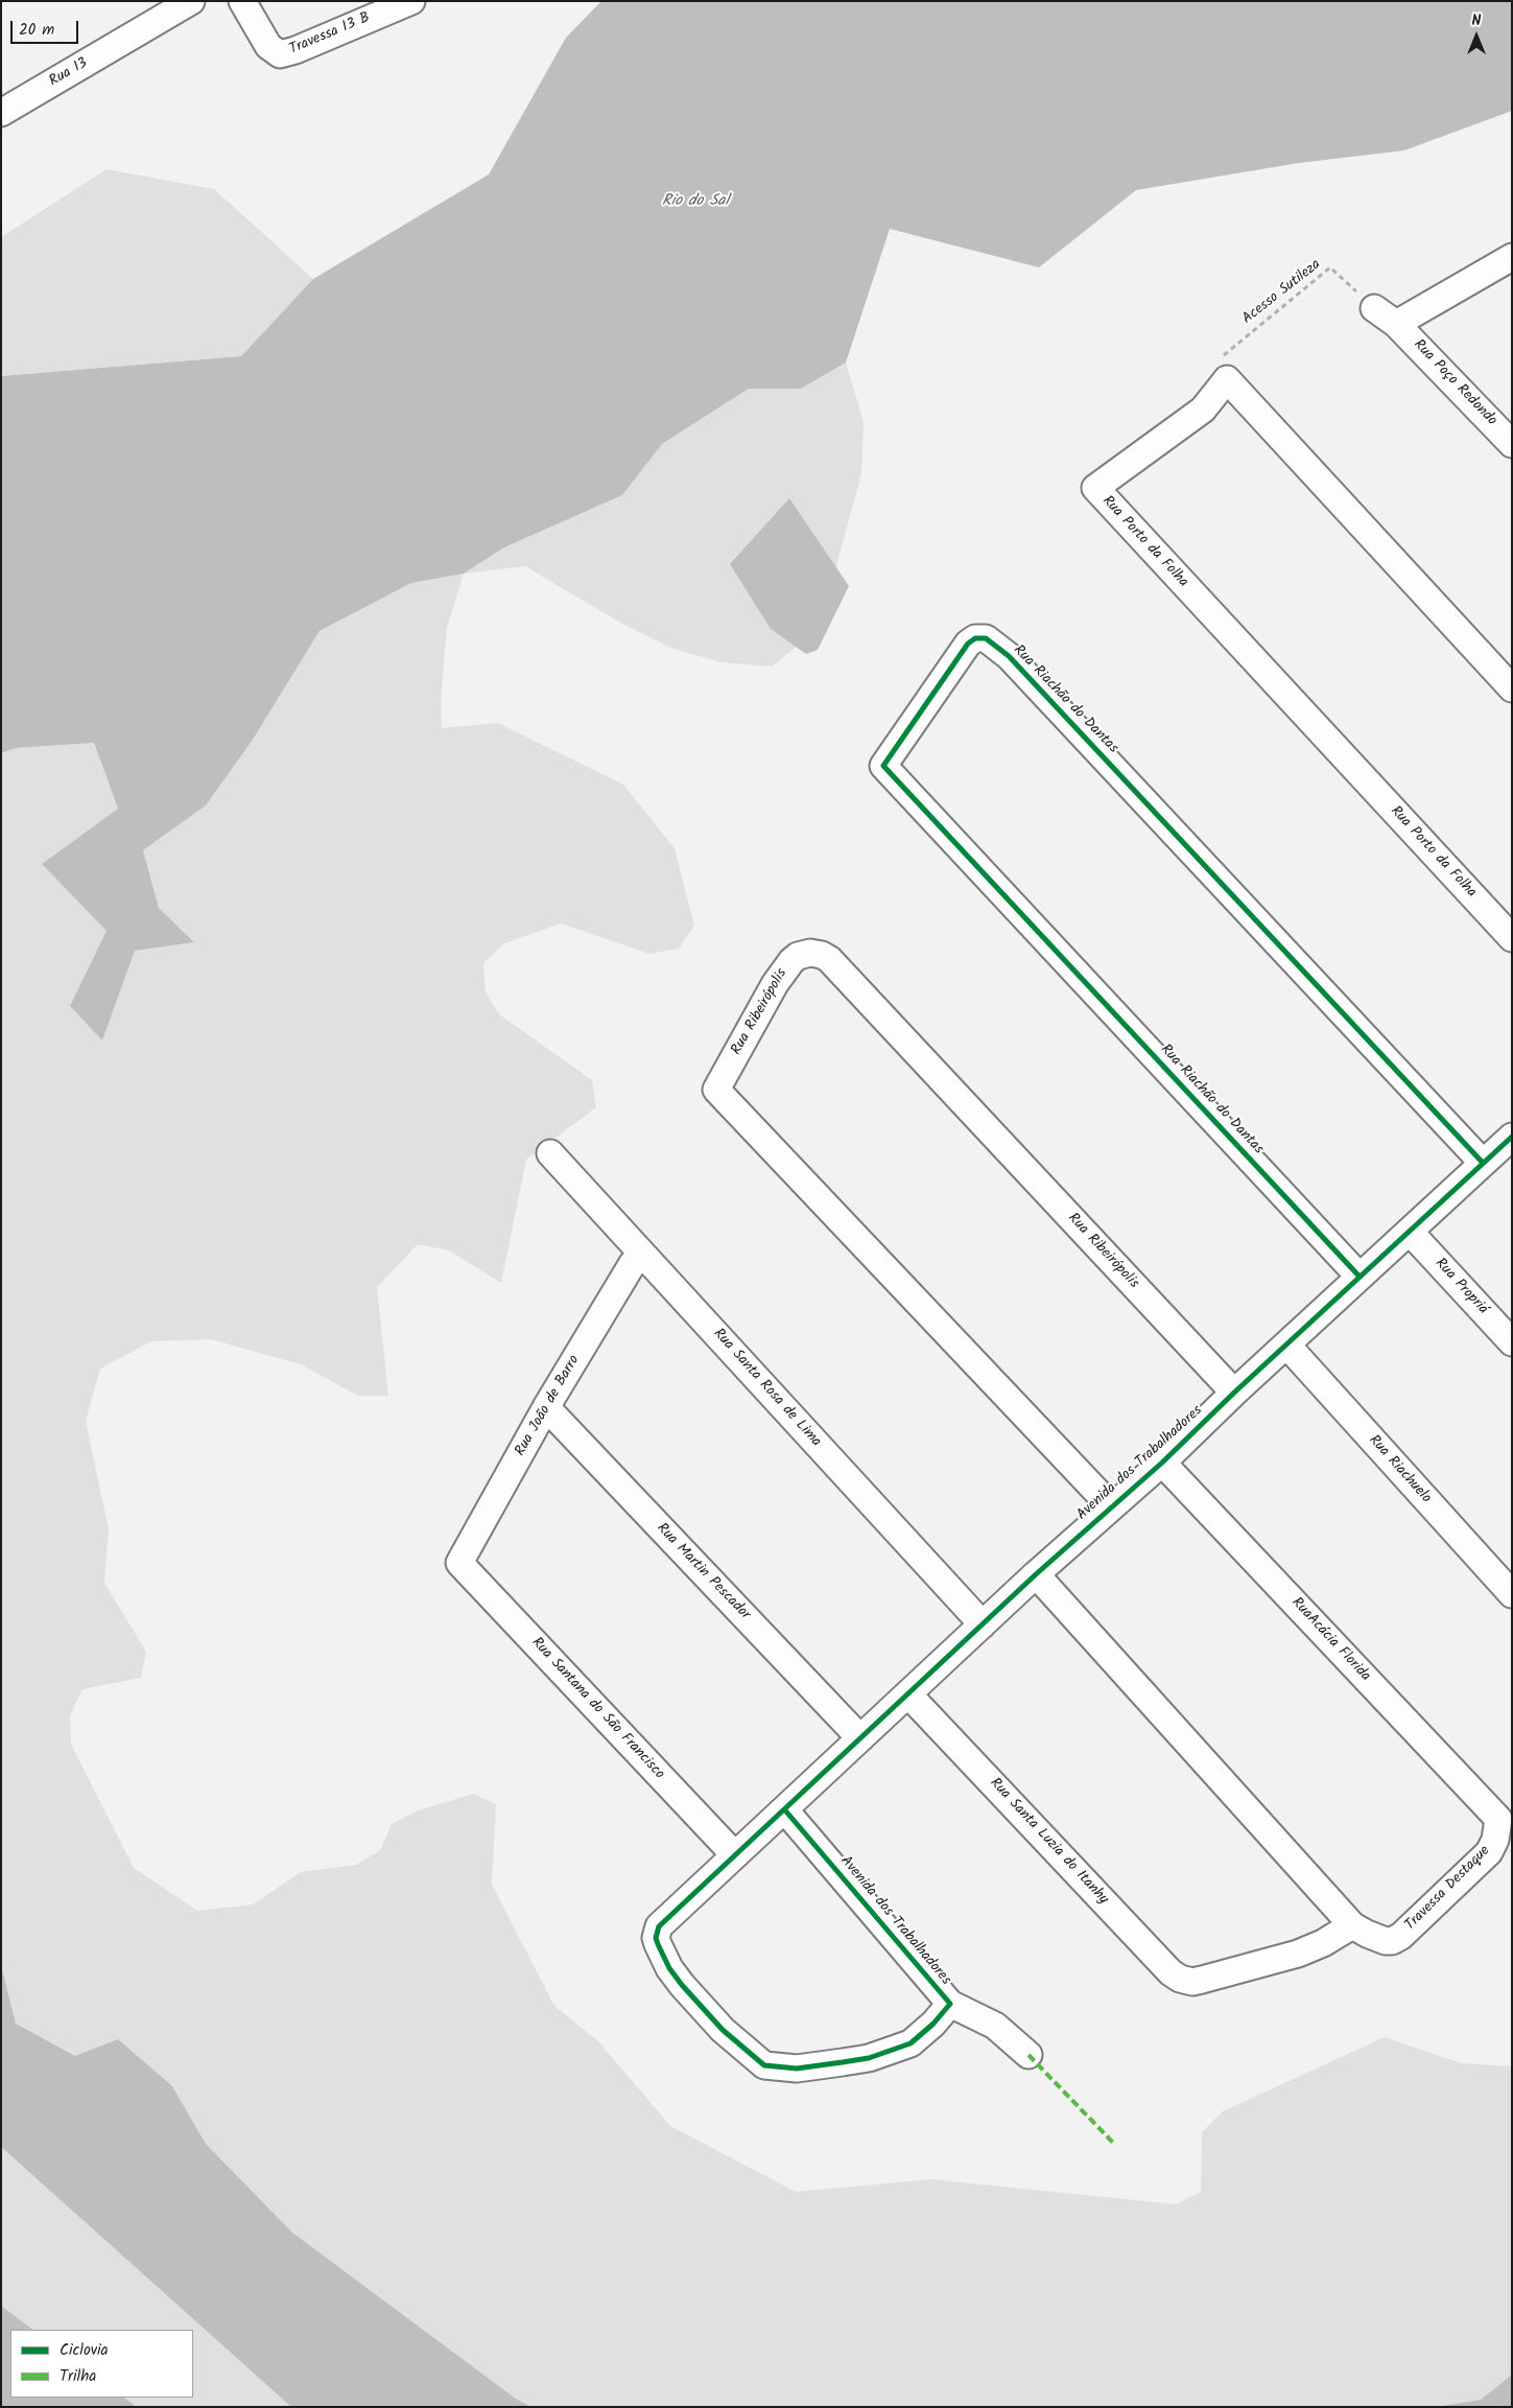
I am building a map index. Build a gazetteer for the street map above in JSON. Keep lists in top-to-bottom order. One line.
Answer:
{"streets":{"street":["Travessa 13 B","Rua 13","Rua Poço Redondo","Rua Porto da Folha","Rua Riachão do Dantas","Rua Ribeirópolis","Rua Propriá","Rua Santa Rosa de Lima","Rua João de Barro","Avenida dos Trabalhadores","Rua Riachuelo","Rua Martin Pescador","RuaAcácia Florida","Rua Santana do São Francisco","Rua Santa Luzia do Itanhy","Travessa Destaque"],"path":["Acesso Sutileza"]},"crossings":[["Acesso Sutileza","Rua Poço Redondo"],["Acesso Sutileza","Rua Porto da Folha"],["Rua Riachão do Dantas","Avenida dos Trabalhadores"],["Rua Ribeirópolis","Avenida dos Trabalhadores"],["Rua Propriá","Avenida dos Trabalhadores"],["Rua Santa Rosa de Lima","Rua João de Barro"],["Rua Santa Rosa de Lima","Avenida dos Trabalhadores"],["Rua João de Barro","Rua Martin Pescador"],["Rua João de Barro","Rua Santana do São Francisco"],["Avenida dos Trabalhadores","Rua Riachuelo"],["Avenida dos Trabalhadores","Rua Martin Pescador"],["Avenida dos Trabalhadores","RuaAcácia Florida"],["Avenida dos Trabalhadores","Rua Santana do São Francisco"],["Avenida dos Trabalhadores","Rua Santa Luzia do Itanhy"],["RuaAcácia Florida","Travessa Destaque"],["Rua Santa Luzia do Itanhy","Travessa Destaque"]],"water":["Rio do Sal"],"legend":["Ciclovia","Trilha"],"scale_bar":"20 m","north":"top"}
